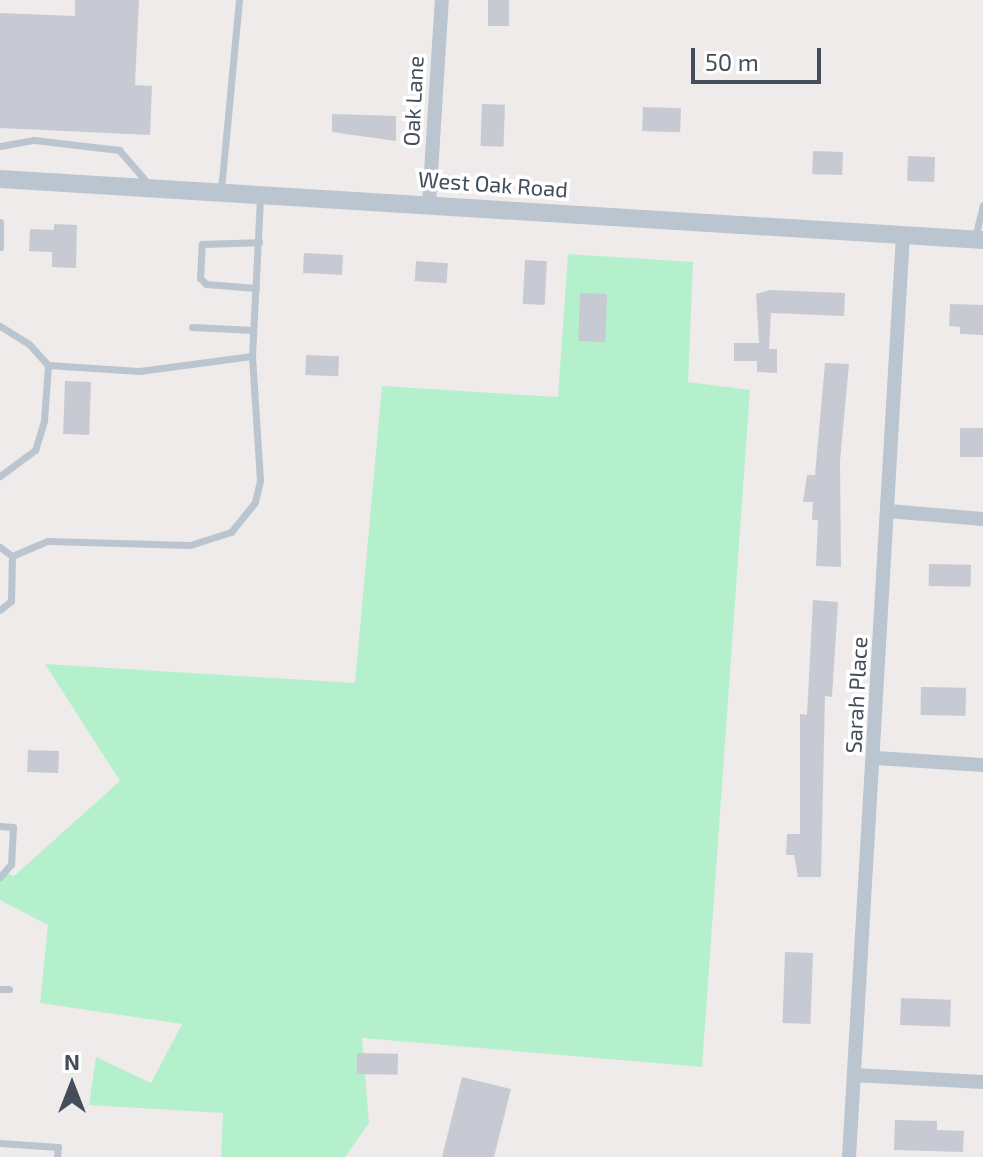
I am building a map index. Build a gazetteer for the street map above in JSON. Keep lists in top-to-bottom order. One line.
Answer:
{"streets":{"street":["Oak Lane","West Oak Road","Sarah Place"]},"crossings":[["Oak Lane","West Oak Road"],["West Oak Road","Sarah Place"]],"scale_bar":"50 m","north":"top"}
